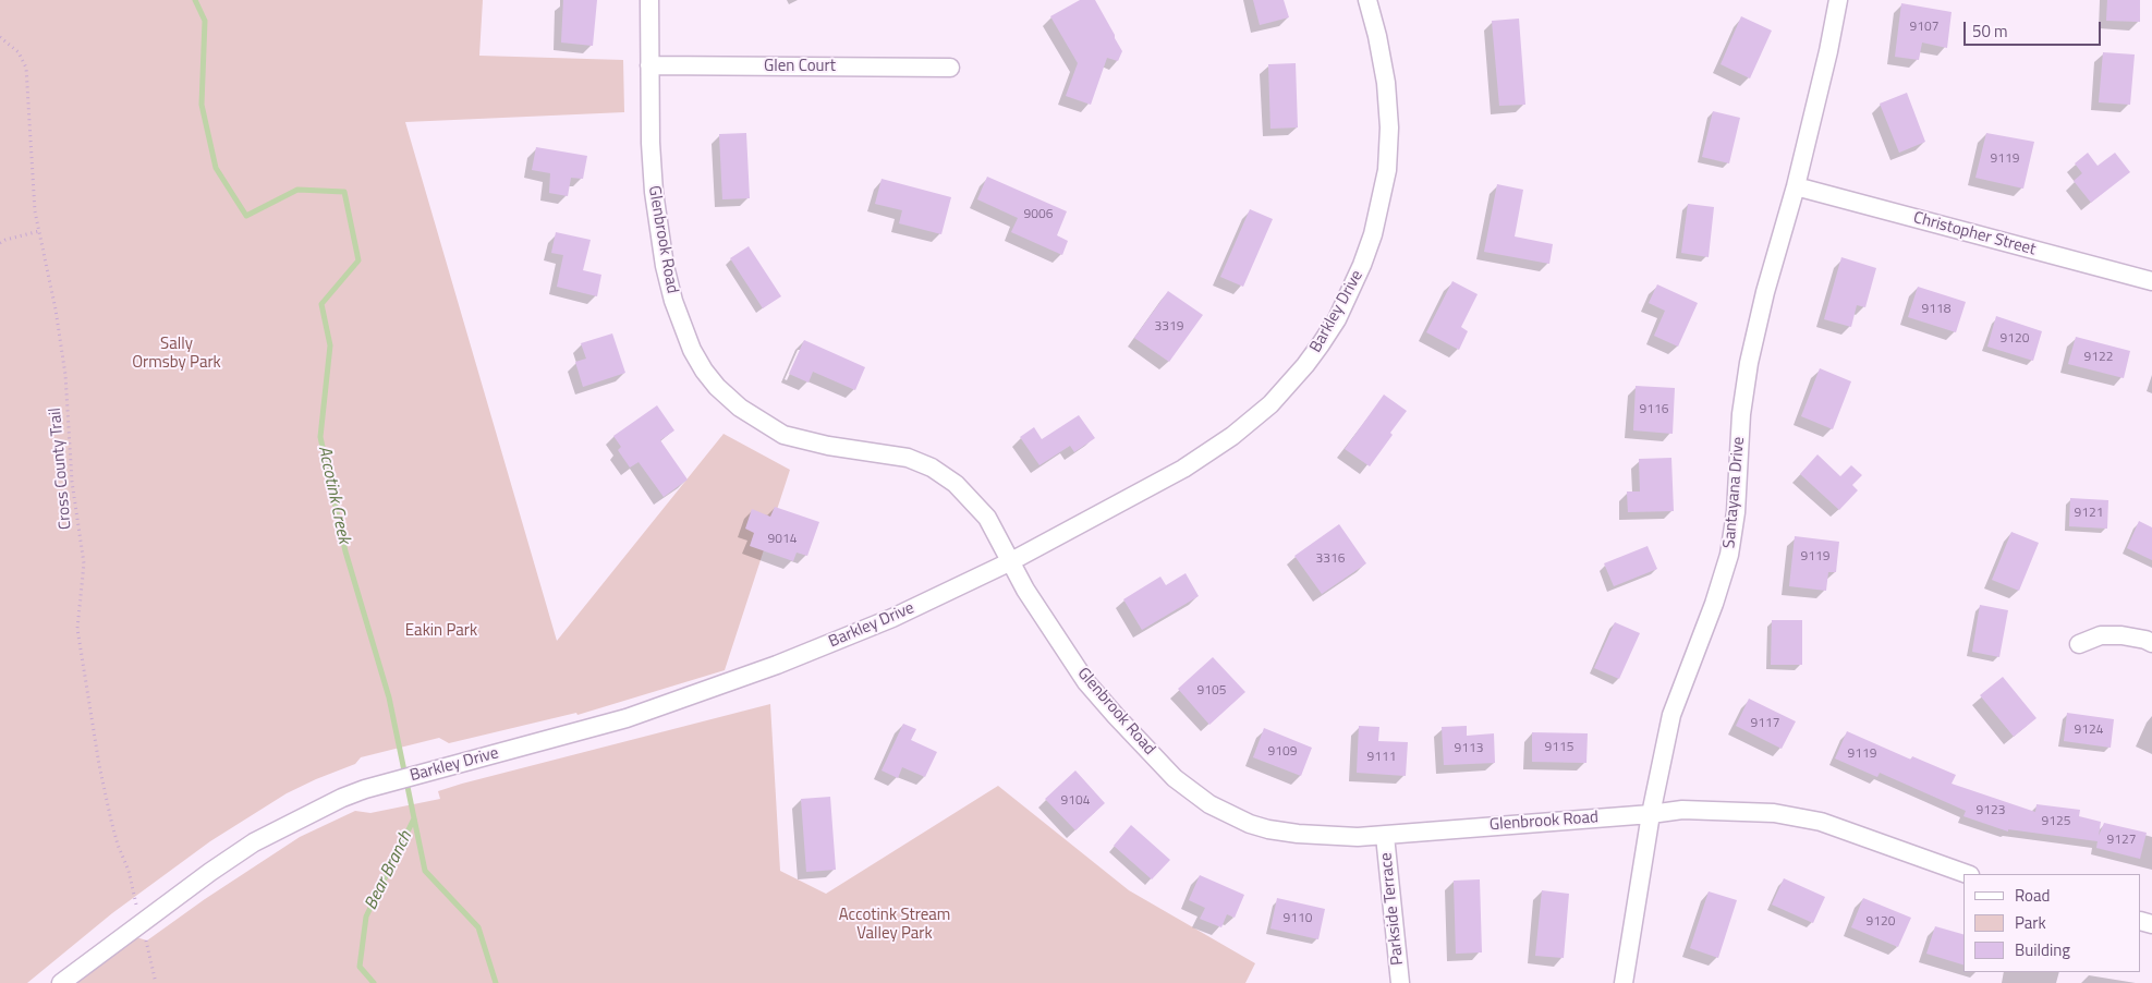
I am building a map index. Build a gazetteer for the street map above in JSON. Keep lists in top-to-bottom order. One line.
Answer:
{"streets":{"street":["Glen Court","Christopher Street","Glenbrook Road","Barkley Drive","Santayana Drive","Parkside Terrace"],"path":["Cross County Trail"]},"crossings":[["Glen Court","Glenbrook Road"],["Christopher Street","Santayana Drive"],["Glenbrook Road","Barkley Drive"],["Glenbrook Road","Santayana Drive"],["Glenbrook Road","Parkside Terrace"]],"water":["Accotink Creek","Bear Branch"],"parks":["Sally Ormsby Park","Eakin Park","Accotink Stream Valley Park"],"house_numbers":["9107","9119","9006","9118","3319","9120","9122","9116","9121","9014","9119","3316","9105","9117","9124","9115","9113","9109","9119","9111","9104","9123","9125","9127","9110","9120"],"legend":["Road","Park","Building"],"scale_bar":"50 m"}
